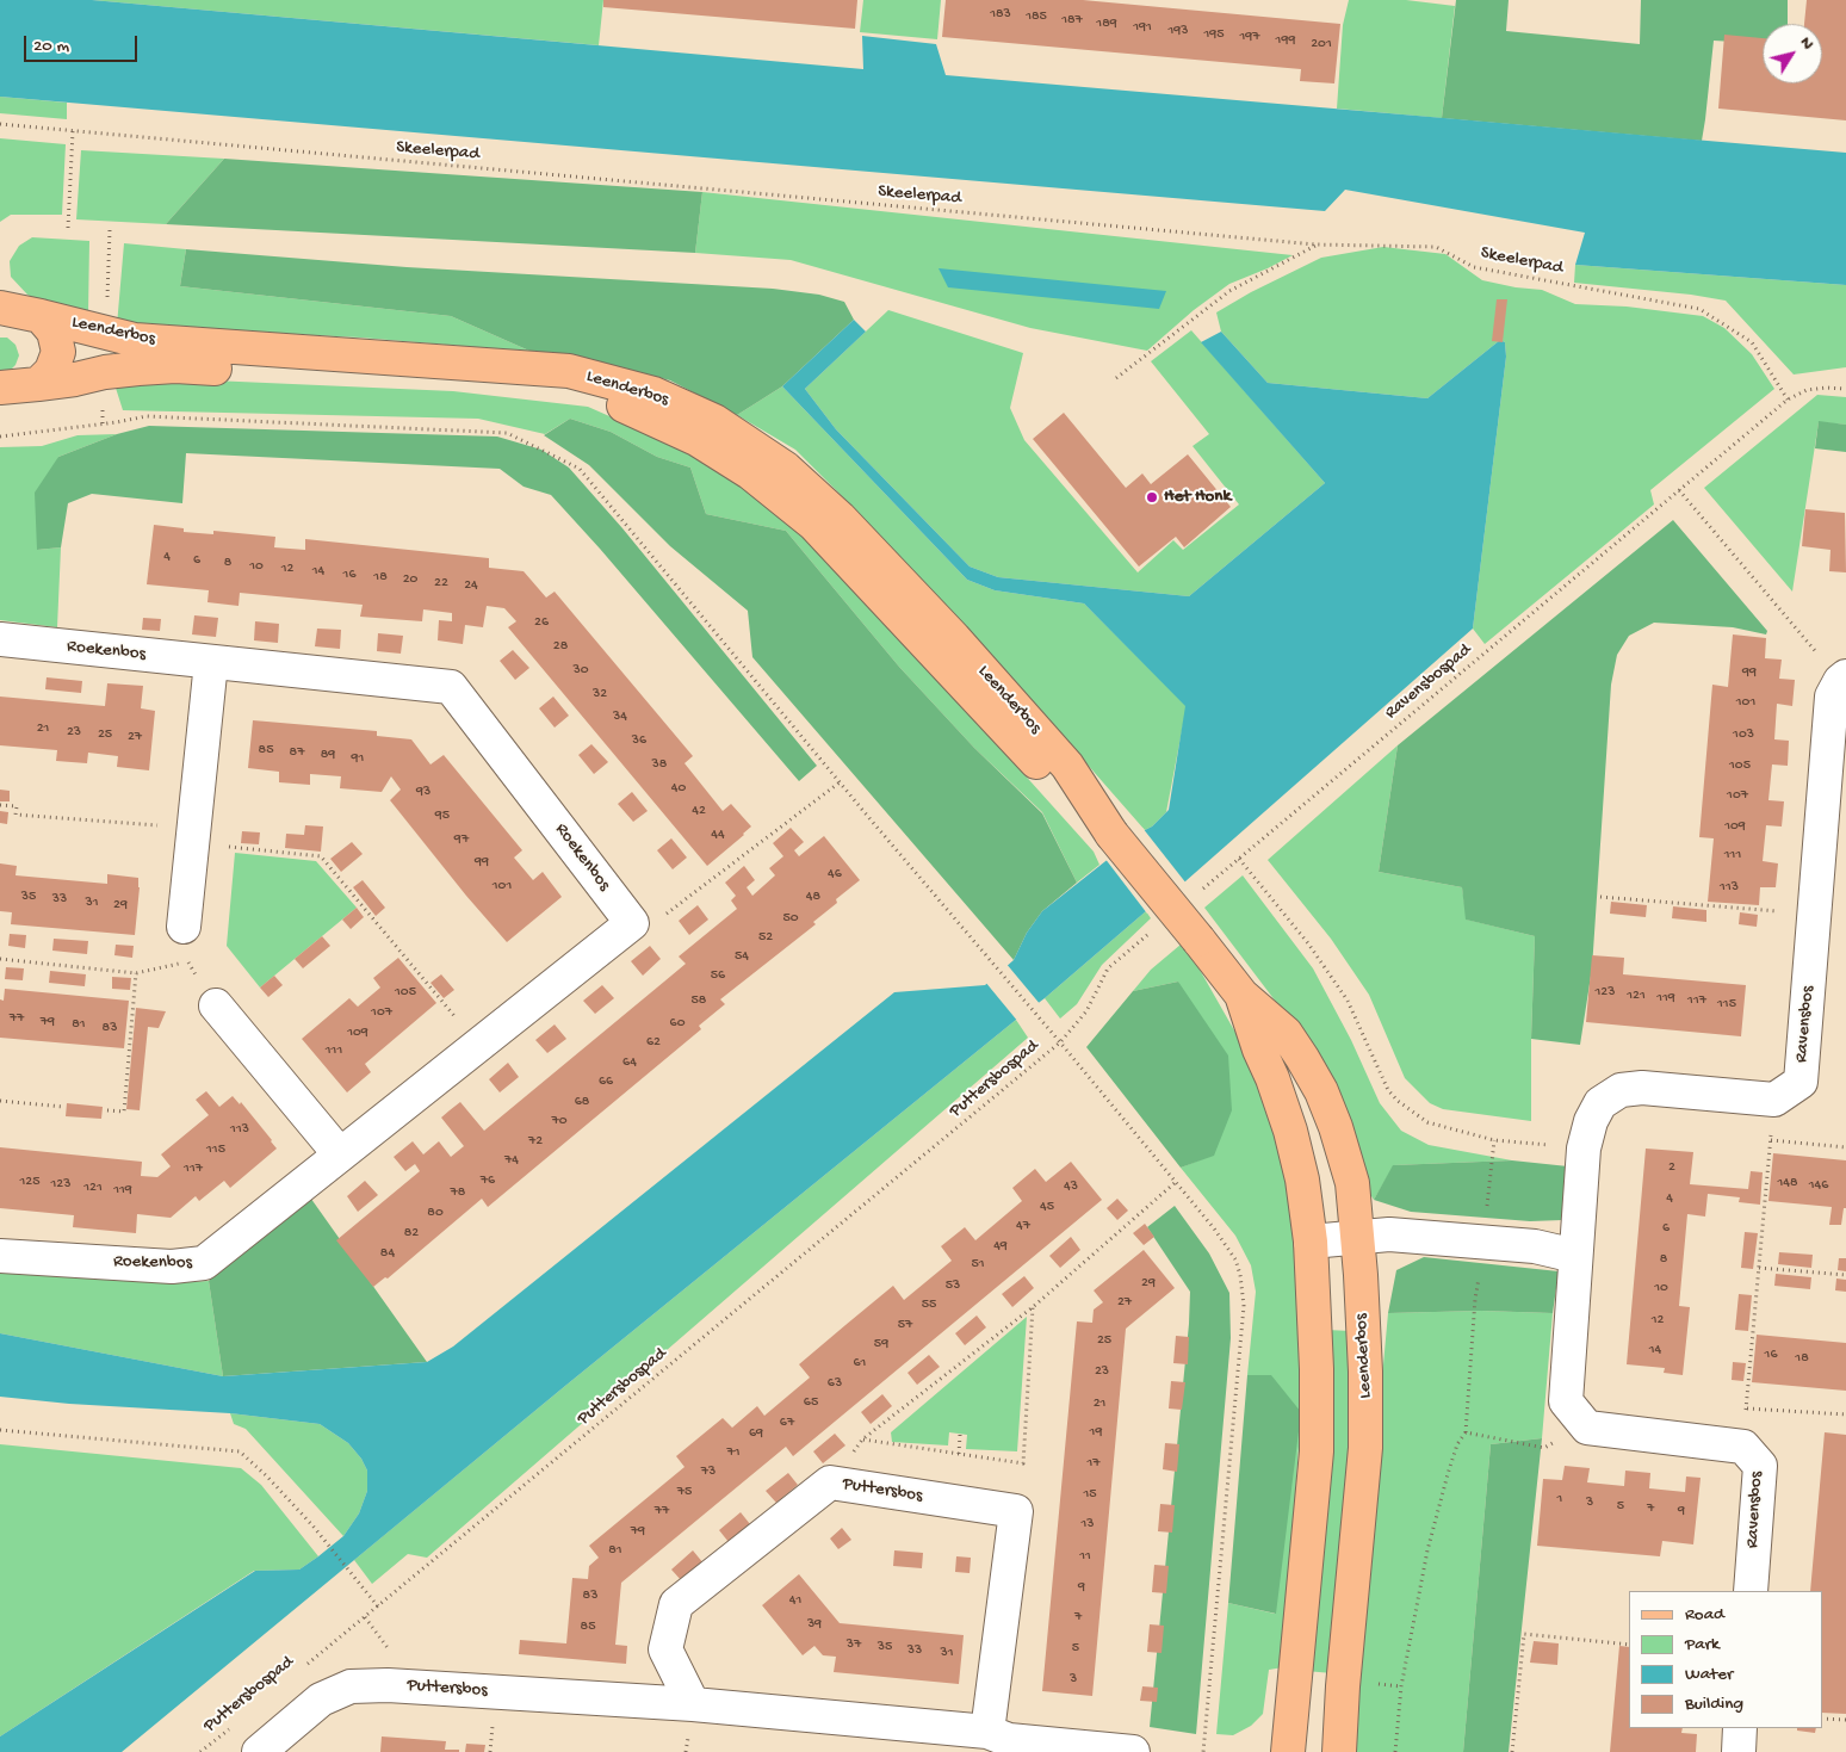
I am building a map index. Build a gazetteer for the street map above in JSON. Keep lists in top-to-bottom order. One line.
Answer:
{"streets":{"main road":["Leenderbos"],"street":["Roekenbos","Ravensbos","Puttersbos"],"path":["Skeelerpad","Ravensbospad","Puttersbospad"]},"crossings":[["Skeelerpad","Ravensbospad"]],"places":["Het Honk"],"house_numbers":["183","185","187","189","191","193","195","197","199","201","4","6","8","10","12","14","16","18","20","22","24","26","28","30","99","32","101","34","21","23","25","103","27","36","85","87","89","91","38","105","40","93","107","42","95","109","44","97","111","99","46","101","113","35","48","33","31","29","50","52","54","56","105","123","121","119","58","117","115","107","77","79","60","81","83","109","62","111","64","66","68","70","113","72","115","74","2","117","76","125","148","123","146","43","121","119","78","4","45","80","47","6","82","49","84","8","51","29","53","10","27","55","12","57","25","59","14","16","18","61","23","63","65","21","67","19","69","71","17","73","75","15","1","3","5","7","77","9","13","79","81","11","9","83","41","7","39","85","37","35","5","33","31","3"],"legend":["Road","Park","Water","Building"],"scale_bar":"20 m","north":"top right"}
